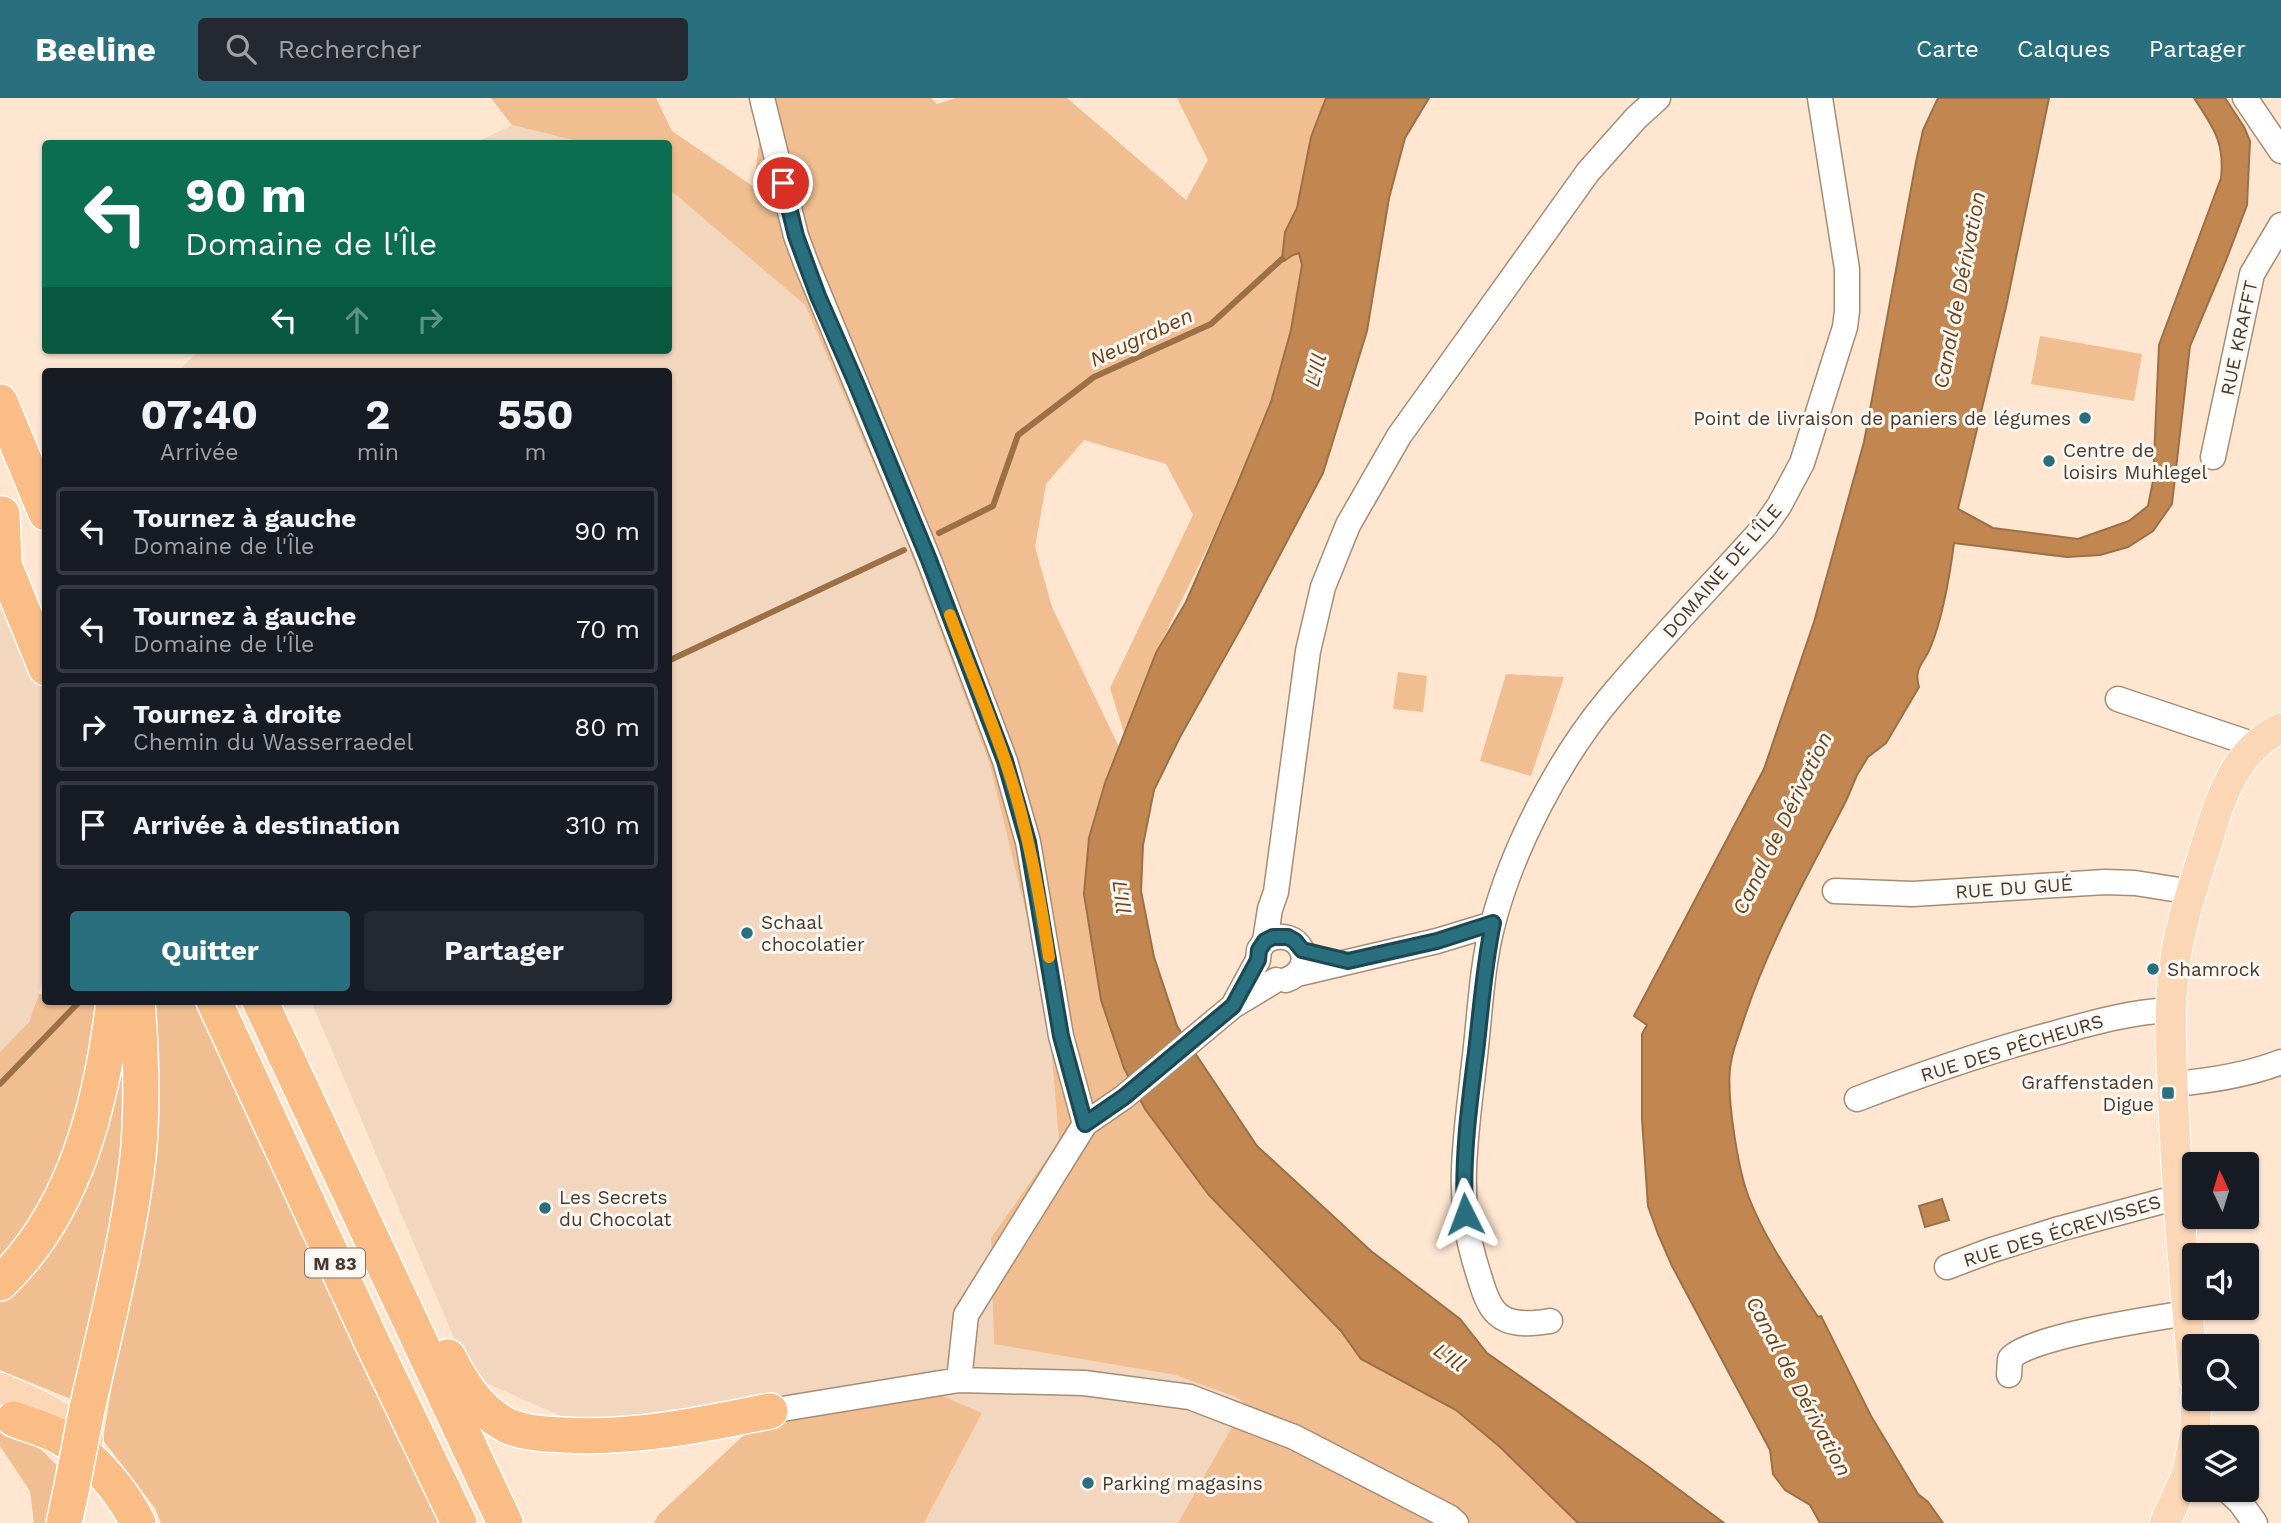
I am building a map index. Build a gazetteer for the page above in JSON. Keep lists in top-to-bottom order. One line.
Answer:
{"streets":{"highway":["M 83"],"street":["RUE KRAFFT","DOMAINE DE L'ÎLE","RUE DU GUÉ","RUE DES PÊCHEURS","RUE DES ÉCREVISSES"]},"water":["Canal de Dérivation","Neugraben","L'Ill"],"places":{"other":["Point de livraison de paniers de légumes","Centre de loisirs Muhlegel","Schaal chocolatier","Shamrock","Les Secrets du Chocolat","Parking magasins"],"transit":["Graffenstaden Digue"]},"north":"top","page":{"header":"Beeline","search":"Rechercher","nav":["Carte","Calques","Partager"],"turn":["90 m","Domaine de l'Île"],"eta":["07:40","Arrivée","2","min","550","m"],"list":[{"name":"Tournez à gauche","note":"Domaine de l'Île","value":"90 m"},{"name":"Tournez à gauche","note":"Domaine de l'Île","value":"70 m"},{"name":"Tournez à droite","note":"Chemin du Wasserraedel","value":"80 m"},{"name":"Arrivée à destination","value":"310 m"}],"buttons":["Quitter","Partager"]}}
